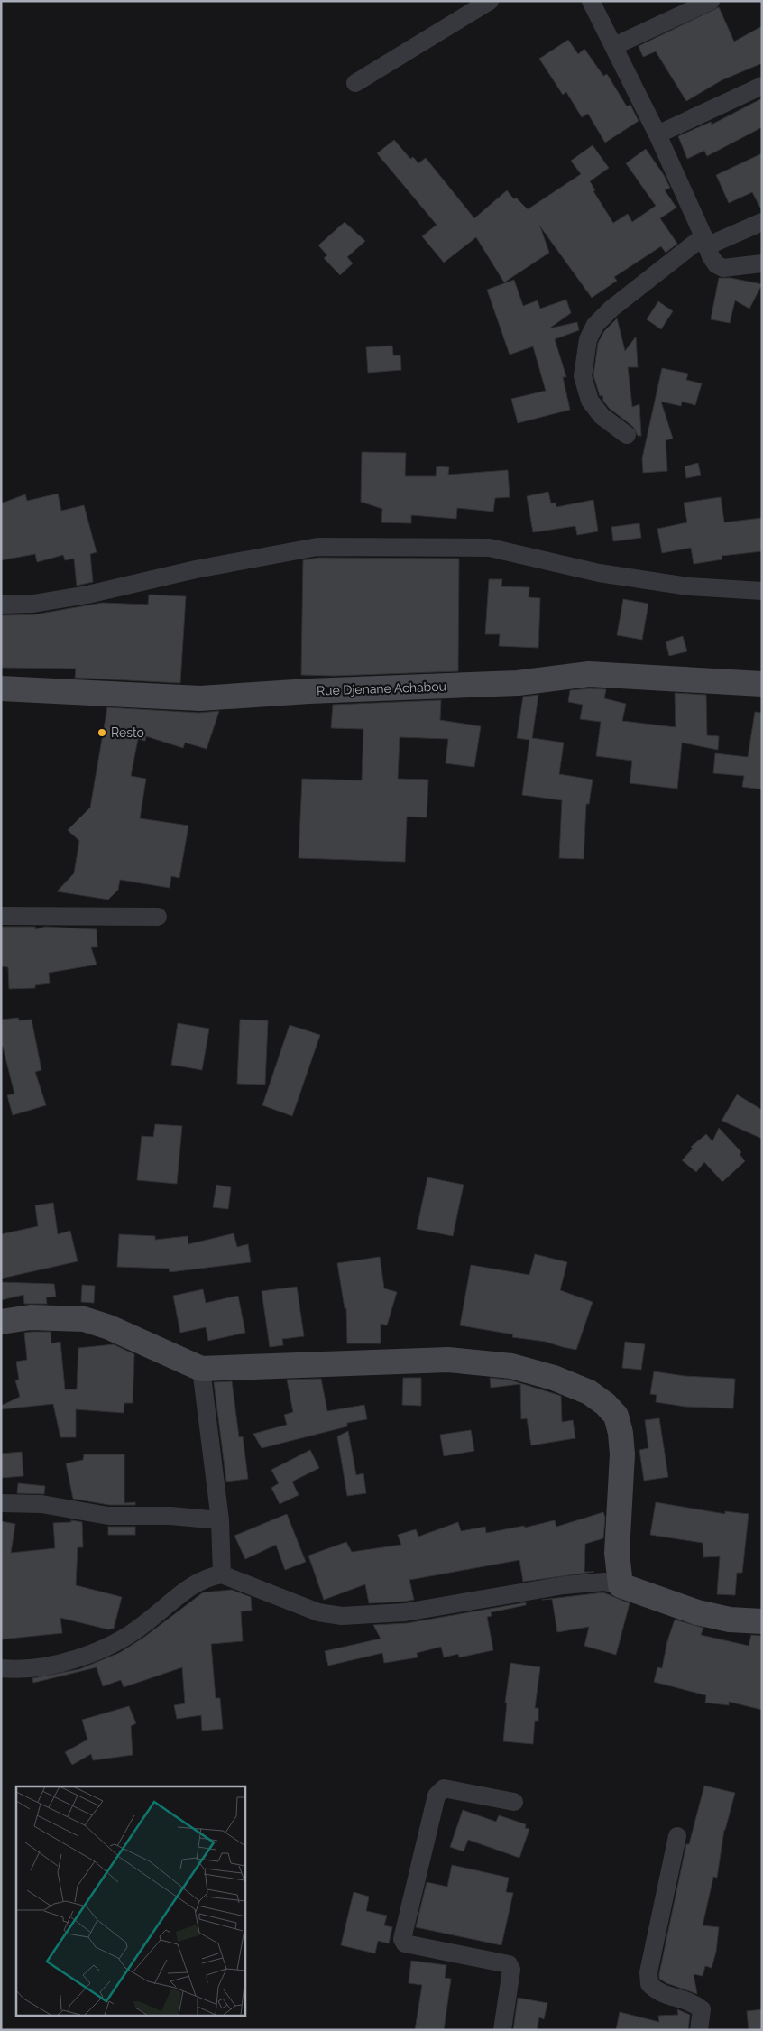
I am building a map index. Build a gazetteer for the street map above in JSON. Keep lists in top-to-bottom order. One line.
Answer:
{"streets":{"street":["Rue Djenane Achabou"]},"places":["Resto"]}
